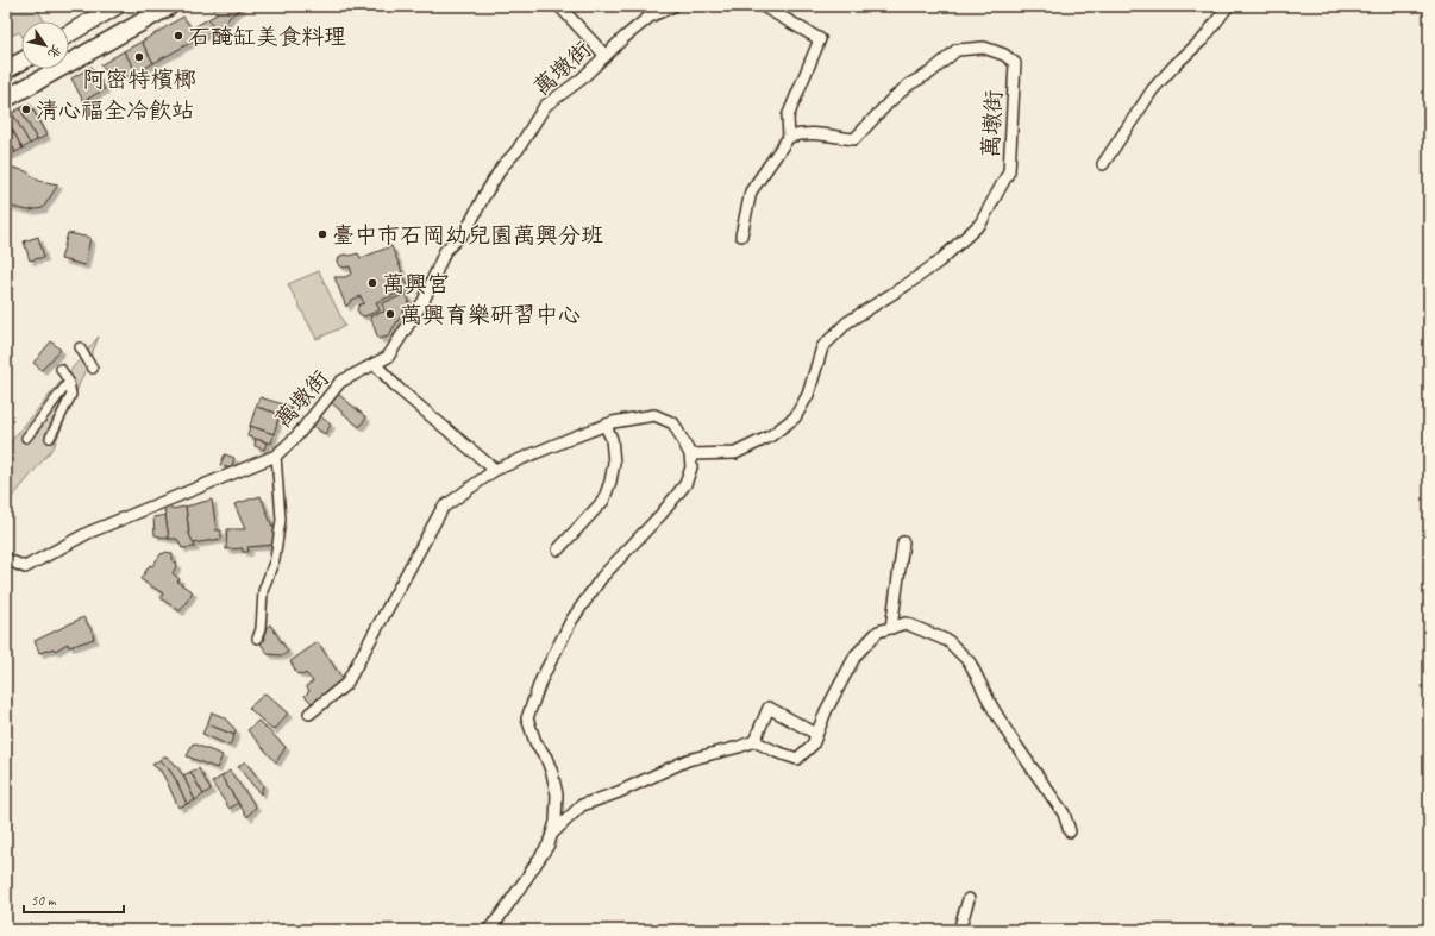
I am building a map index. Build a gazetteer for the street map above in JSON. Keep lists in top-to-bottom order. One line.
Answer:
{"streets":{"street":["萬墩街"]},"places":["石醃缸美食料理","阿密特檳榔","清心福全冷飲站","臺中市石岡幼兒園萬興分班","萬興宮","萬興育樂研習中心"],"scale_bar":"50 m","north":"bottom right"}
